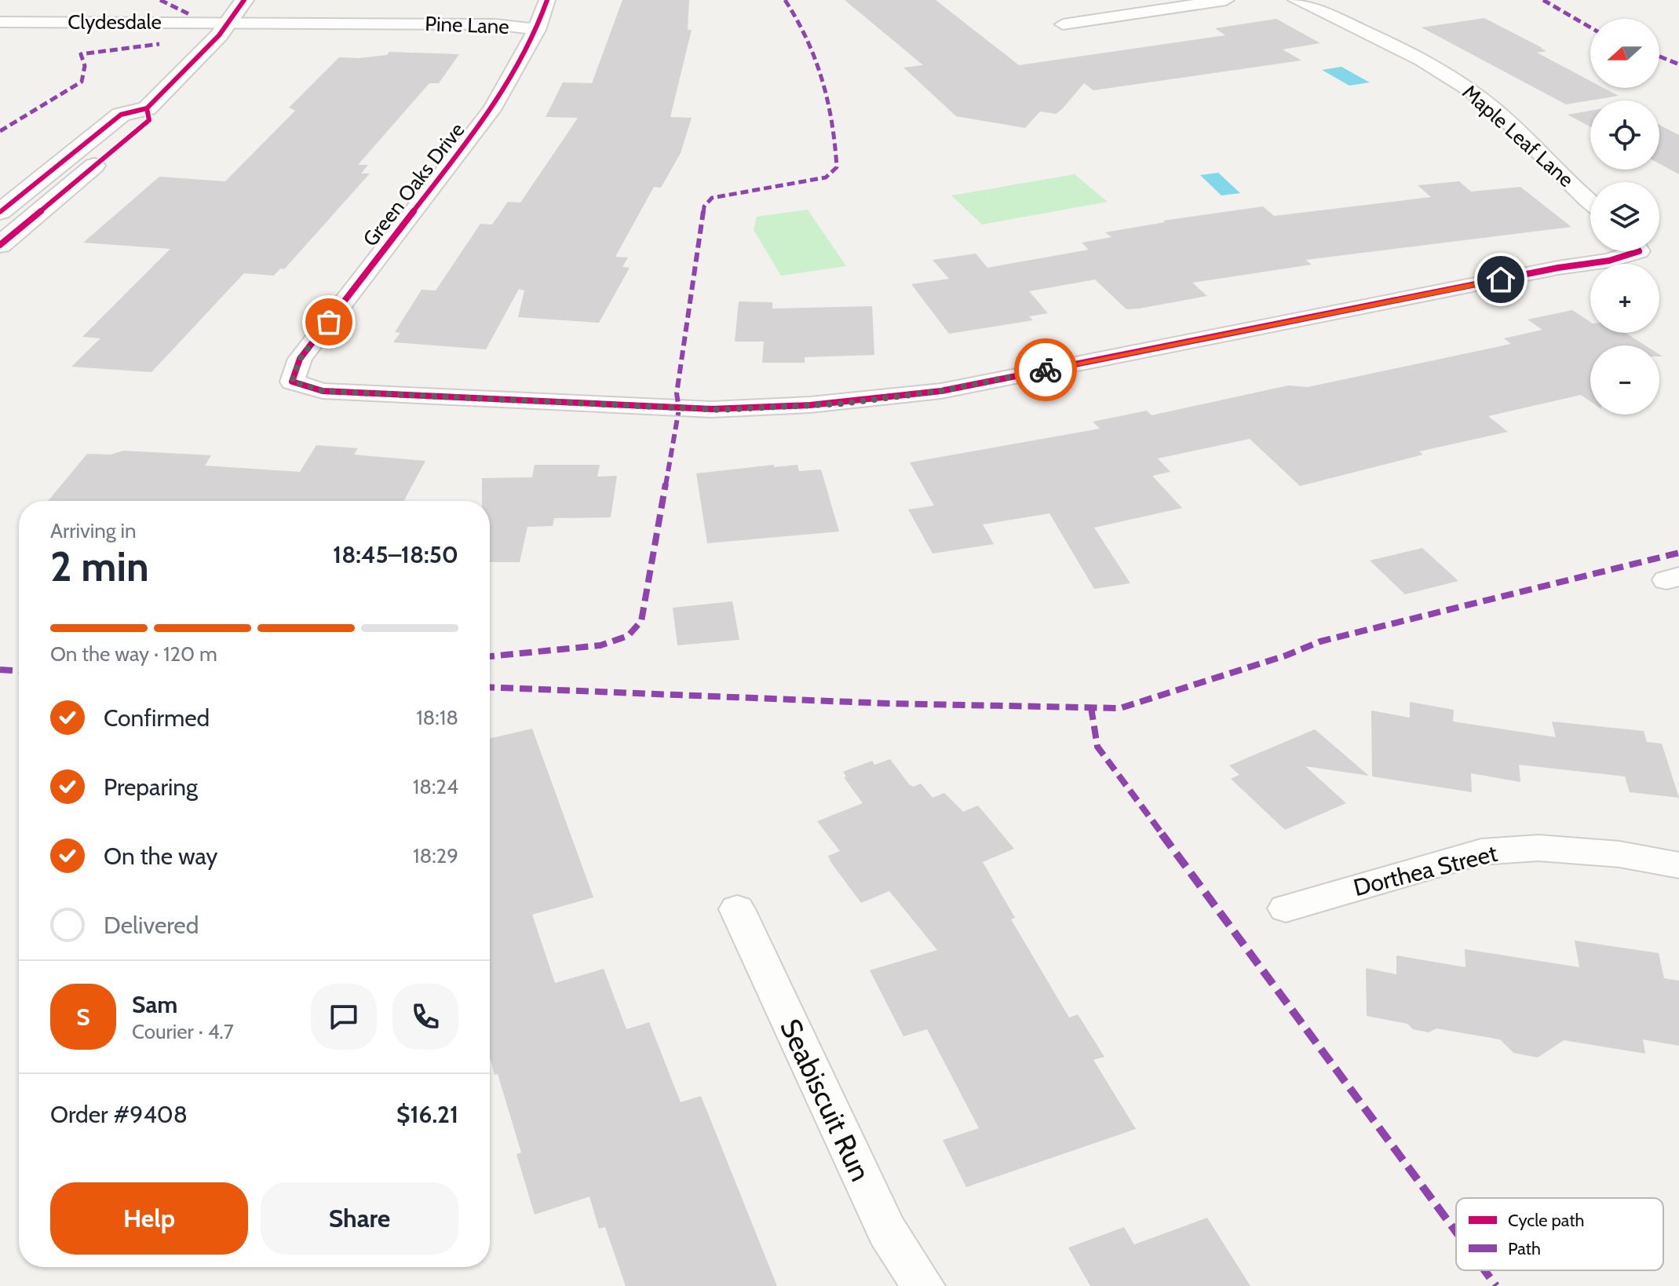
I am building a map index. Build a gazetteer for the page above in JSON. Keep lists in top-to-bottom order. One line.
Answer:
{"streets":{"street":["Clydesdale","Pine Lane","Maple Leaf Lane","Green Oaks Drive","Dorthea Street","Seabiscuit Run"]},"crossings":[["Clydesdale","Pine Lane"],["Pine Lane","Green Oaks Drive"]],"legend":["Cycle path","Path"],"north":"left","page":{"map_buttons":["+","−"],"heading":["2 min","Arriving in","18:45–18:50"],"panel":["Sam","Courier · 4.7","Order #9408","$16.21"],"bar":"On the way · 120 m","list":[["Confirmed","18:18"],["Preparing","18:24"],["On the way","18:29"],"Delivered"],"round":"S","buttons":["Help","Share"]}}
